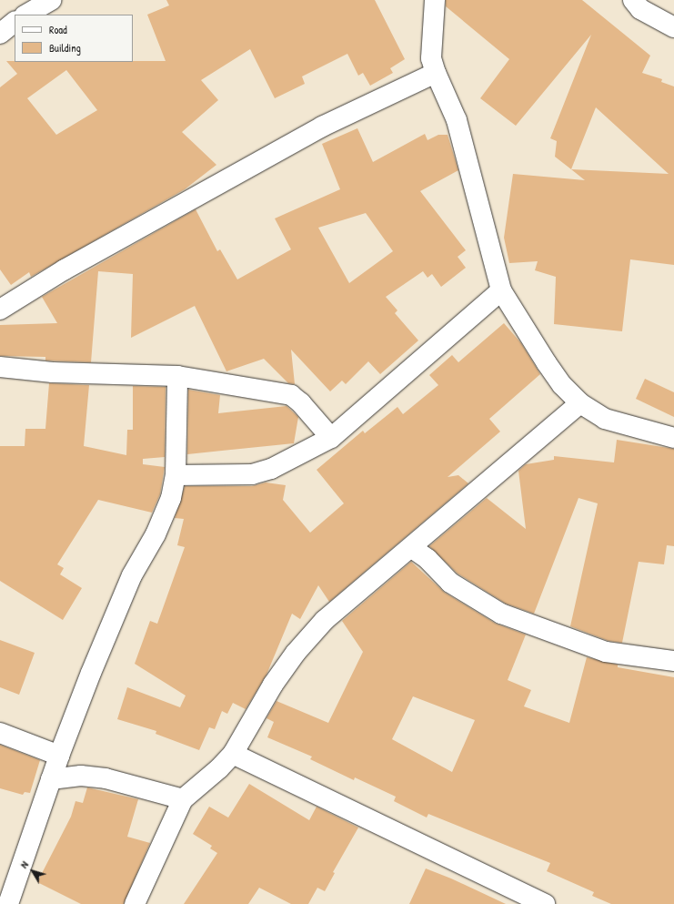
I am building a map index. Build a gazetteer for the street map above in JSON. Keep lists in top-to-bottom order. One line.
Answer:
{"legend":["Road","Building"],"north":"top left"}
